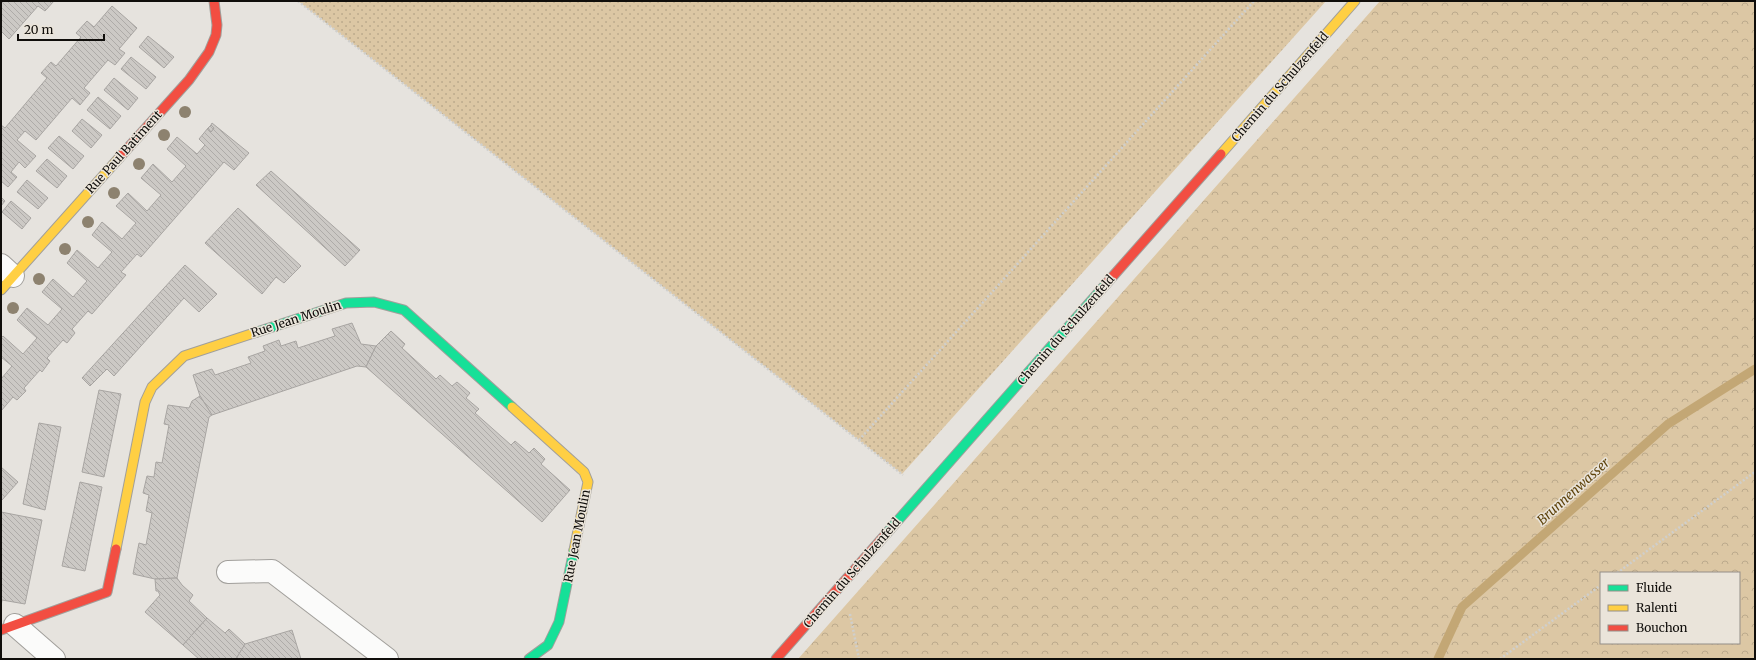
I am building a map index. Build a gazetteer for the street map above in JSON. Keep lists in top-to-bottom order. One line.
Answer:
{"streets":{"street":["Chemin du Schulzenfeld","Rue Paul Batiment","Rue Jean Moulin"]},"water":["Brunnenwasser"],"legend":["Fluide","Ralenti","Bouchon"],"scale_bar":"20 m"}
